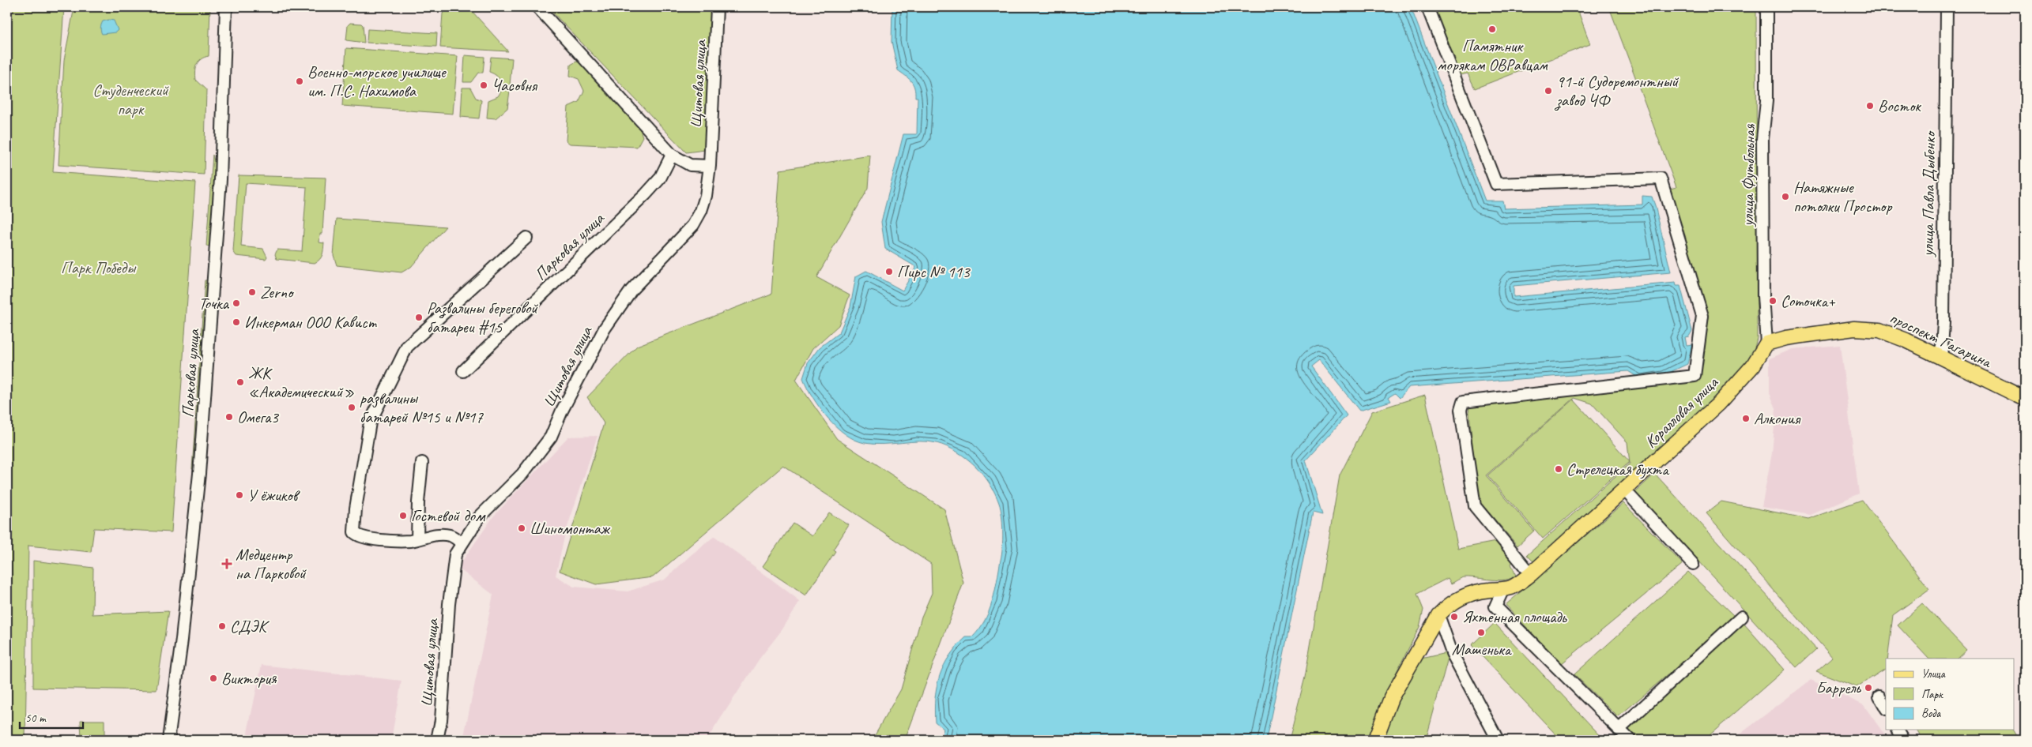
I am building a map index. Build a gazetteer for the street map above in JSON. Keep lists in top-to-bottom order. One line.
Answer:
{"streets":{"main road":["проспект Гагарина","Коралловая улица"],"street":["Щитовая улица","улица Футбольная","улица Павла Дыбенко","Парковая улица"]},"crossings":[["улица Футбольная","проспект Гагарина"],["улица Футбольная","Коралловая улица"],["улица Павла Дыбенко","проспект Гагарина"],["проспект Гагарина","Коралловая улица"]],"parks":["Студенческий парк","Парк Победы"],"places":{"other":["Памятник морякам ОВРавцам","Военно-морское училище им. П.С. Нахимова","Часовня","91-й Судоремонтный завод ЧФ","Восток","Натяжные потолки Простор","Пирс № 113","Zerno","Соточка+","Точка","Развалины береговой батареи #15","Инкерман ООО Кавист","ЖК «Академический»","развалины батарей №15 и №17","Омега3","Алкония","Стрелецкая бухта","У ёжиков","Гостевой дом","Шиномонтаж","Яхтенная площадь","СДЭК","Машенька","Виктория","Баррель"],"health":["Медцентр на Парковой"]},"legend":["Улица","Парк","Вода"],"scale_bar":"50 m"}
